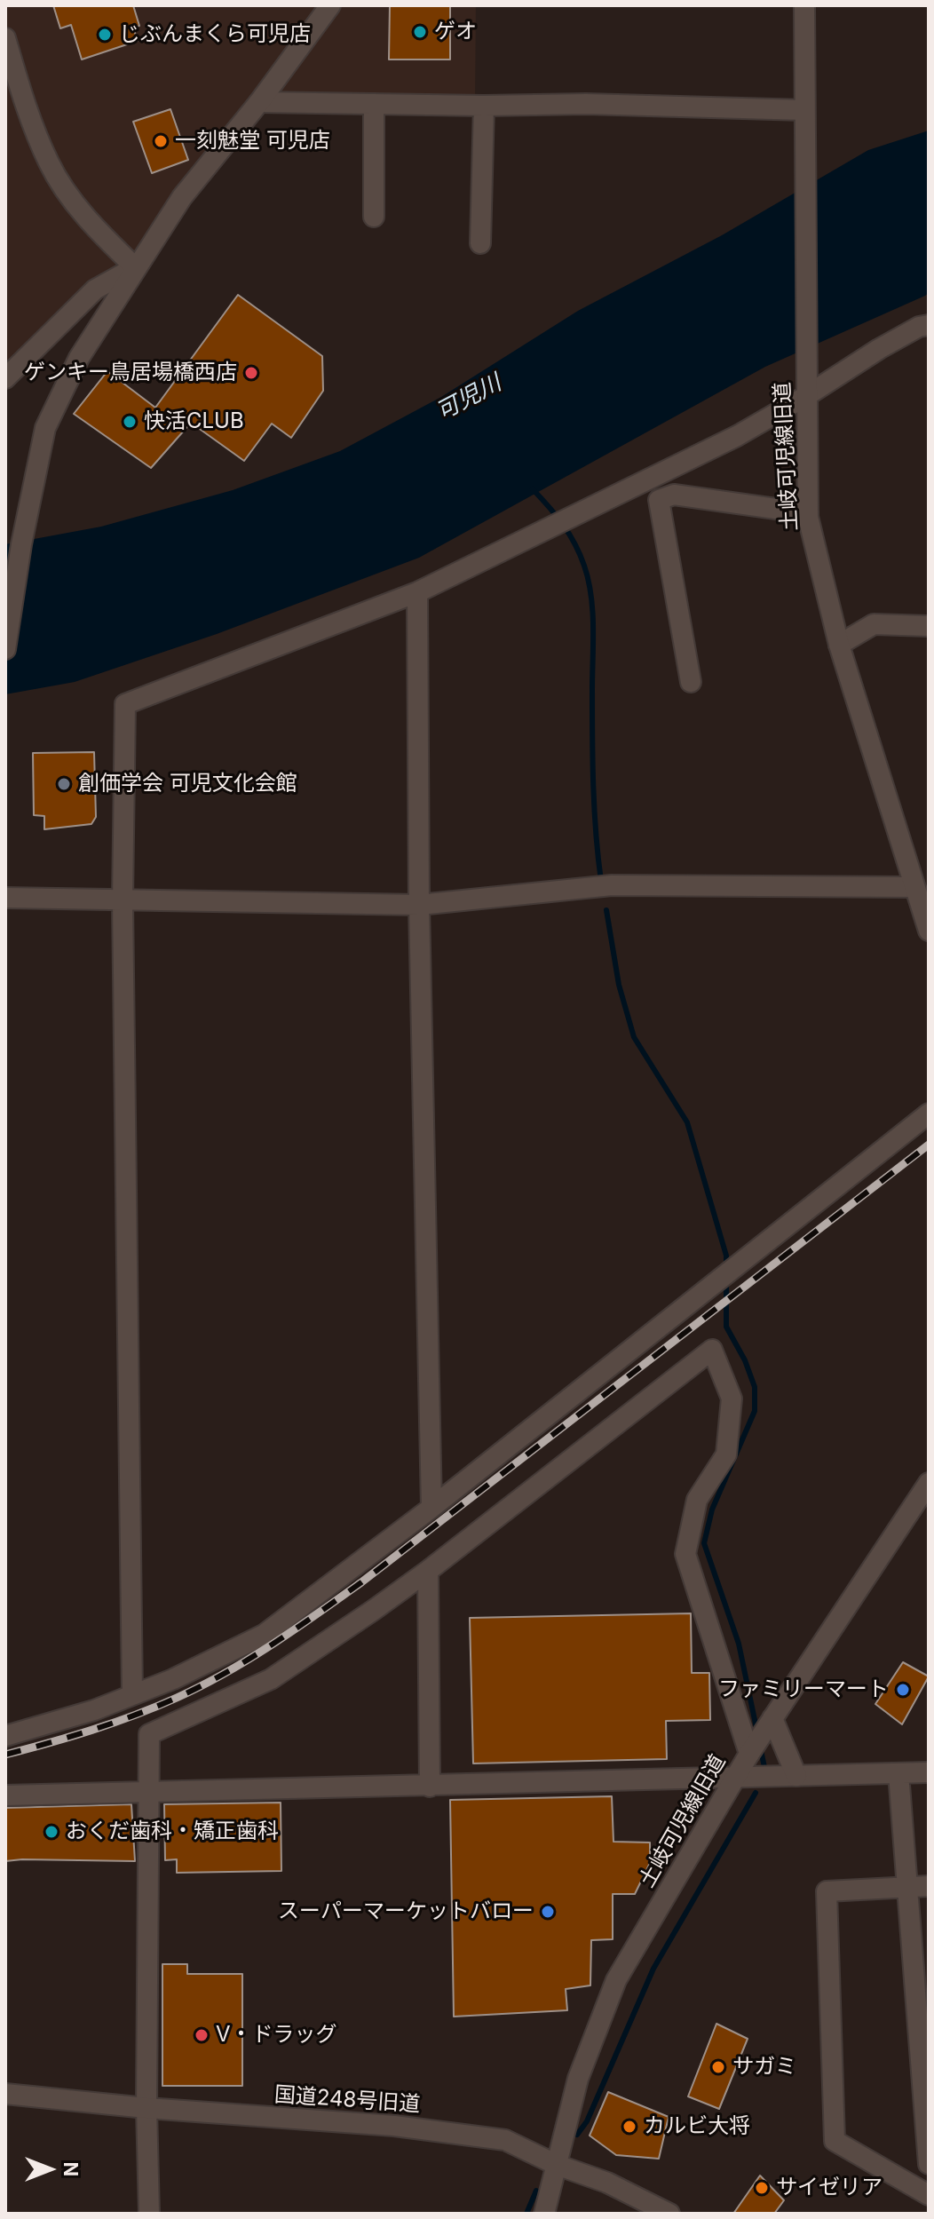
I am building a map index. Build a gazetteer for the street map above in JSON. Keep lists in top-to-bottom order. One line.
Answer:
{"streets":{"street":["土岐可児線旧道","国道248号旧道"]},"crossings":[["土岐可児線旧道","国道248号旧道"]],"water":["可児川"],"places":["ゲオ","じぶんまくら可児店","一刻魅堂 可児店","ゲンキー鳥居場橋西店","快活CLUB","創価学会 可児文化会館","ファミリーマート","おくだ歯科・矯正歯科","スーパーマーケットバロー","V・ドラッグ","サガミ","カルビ大将","サイゼリア"],"north":"right"}
